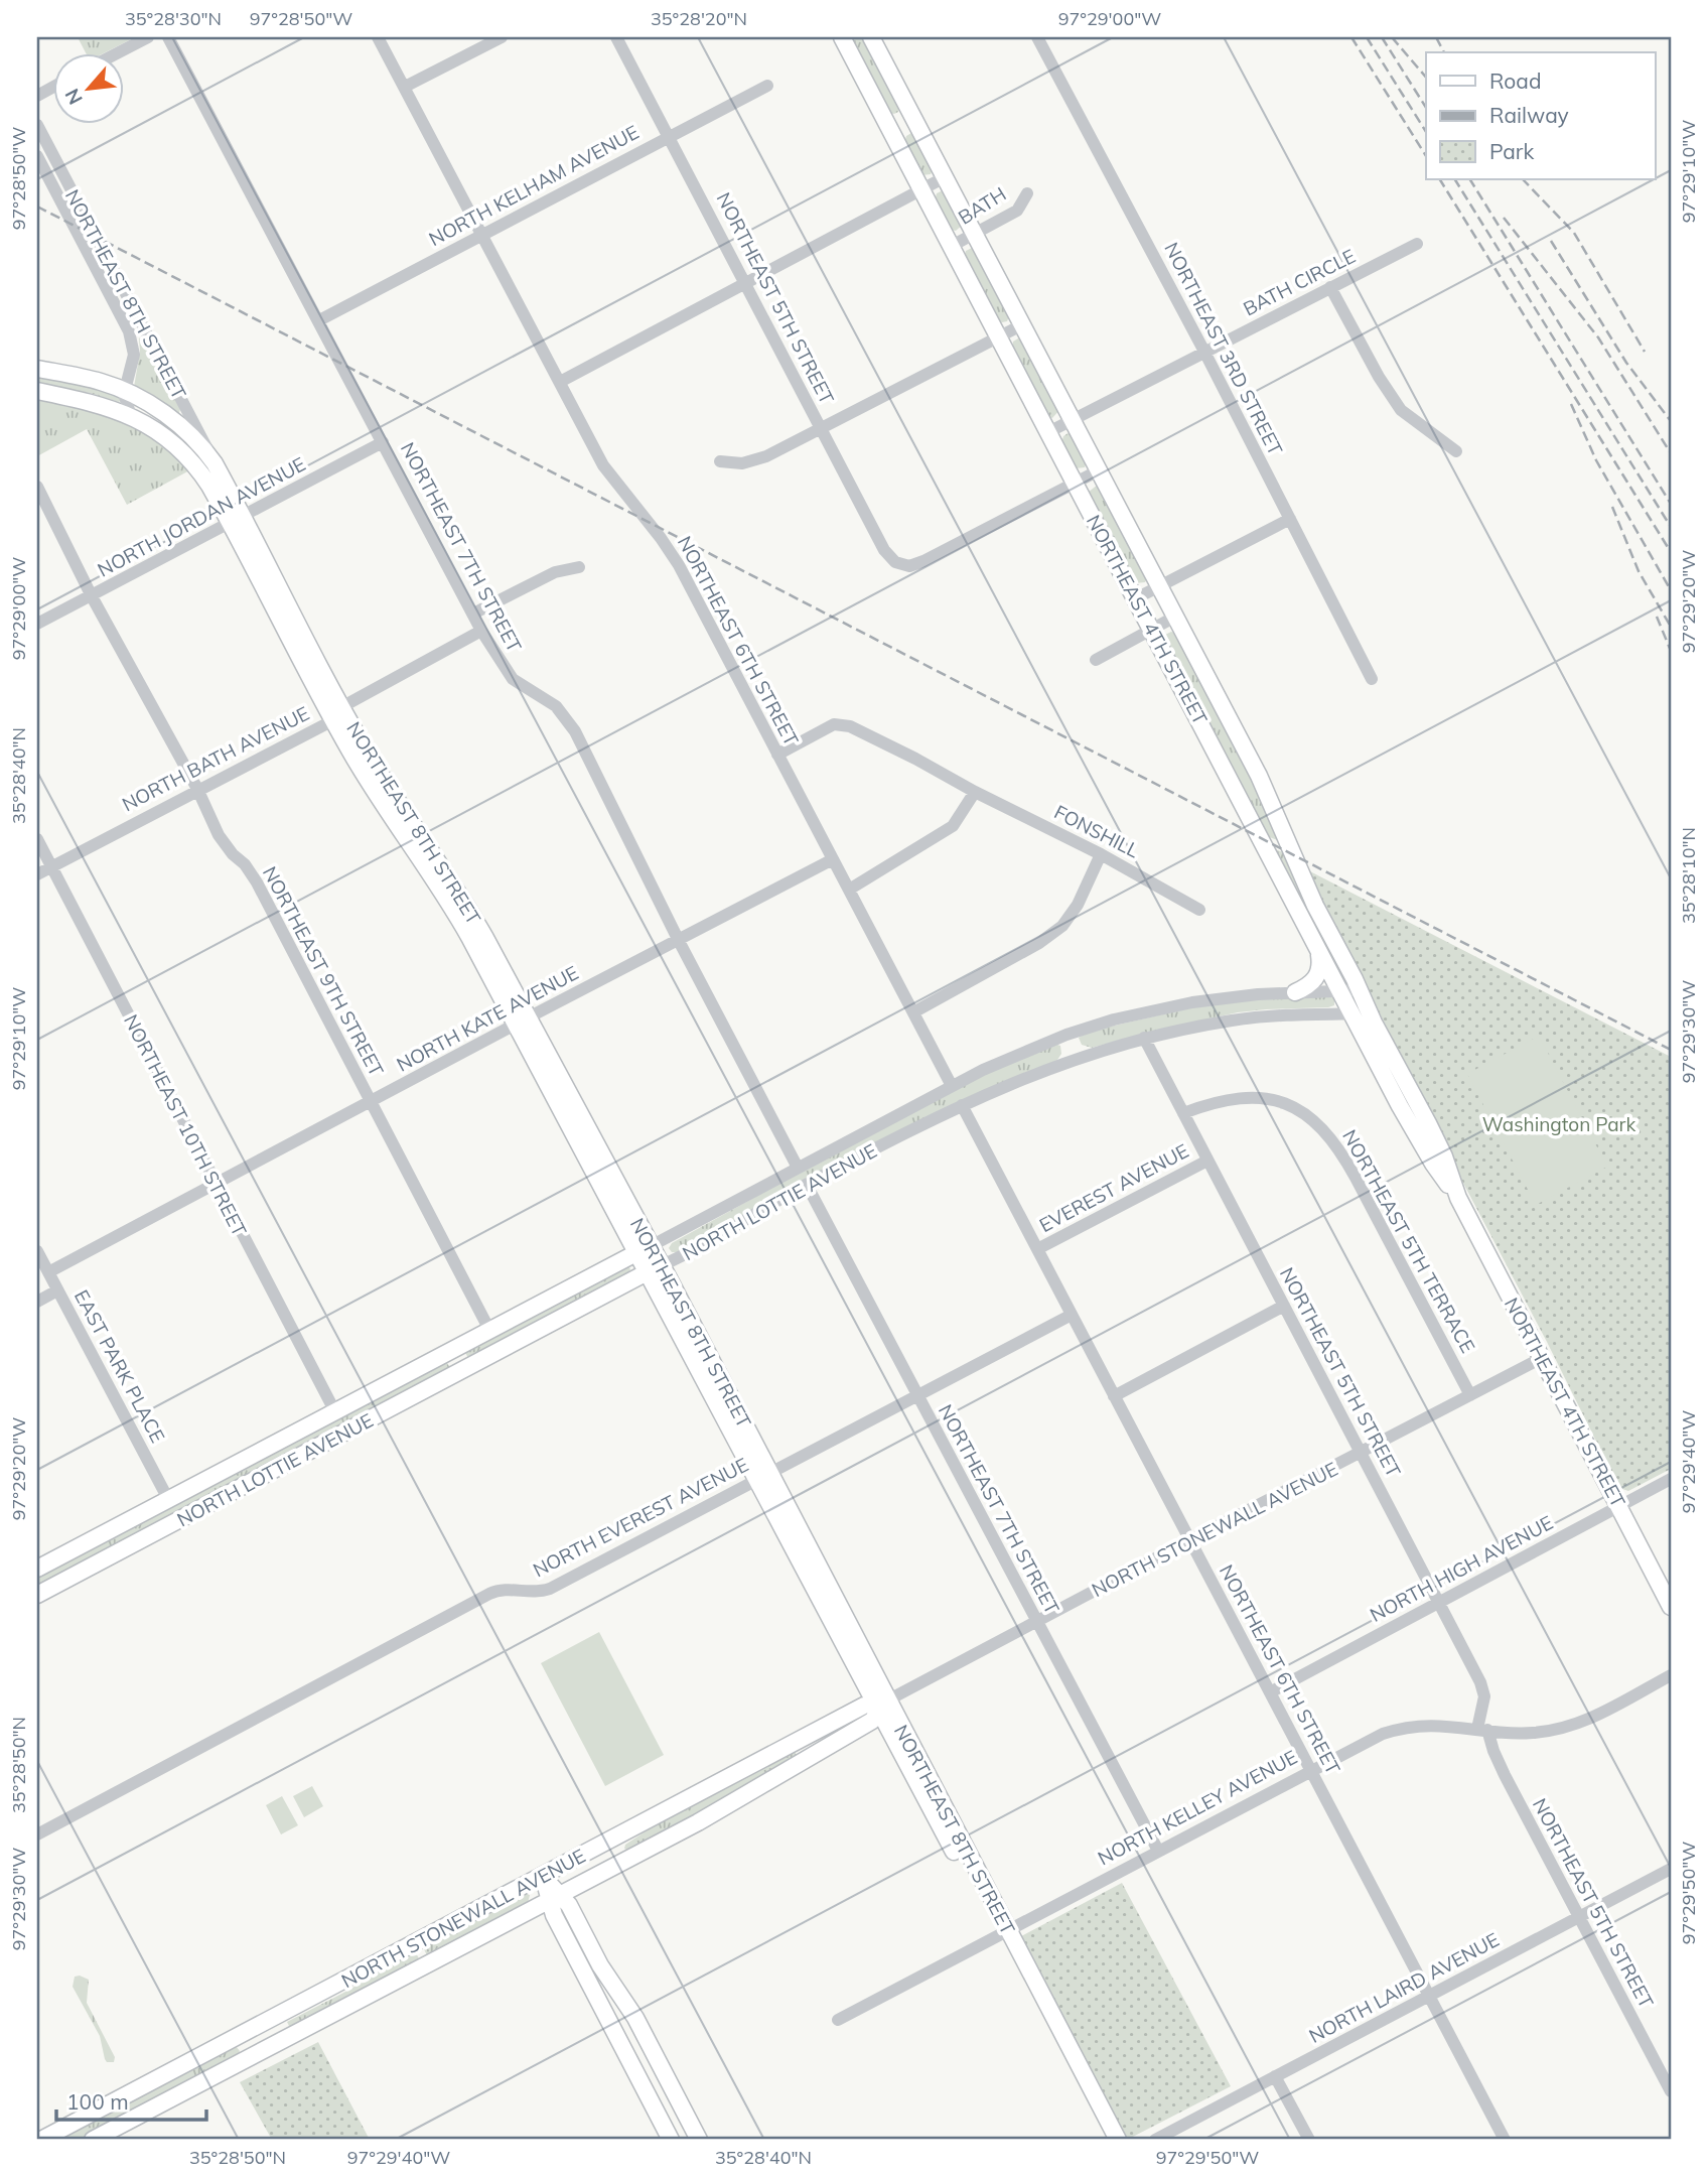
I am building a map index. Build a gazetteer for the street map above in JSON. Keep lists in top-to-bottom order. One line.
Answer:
{"streets":{"main road":["NORTHEAST 8TH STREET","NORTHEAST 4TH STREET","NORTH LOTTIE AVENUE","NORTH STONEWALL AVENUE"],"street":["NORTH KELHAM AVENUE","BATH","BATH CIRCLE","NORTHEAST 5TH STREET","NORTHEAST 3RD STREET","NORTH JORDAN AVENUE","NORTHEAST 7TH STREET","NORTHEAST 6TH STREET","NORTH BATH AVENUE","FONSHILL","NORTHEAST 9TH STREET","NORTH KATE AVENUE","NORTHEAST 10TH STREET","EVEREST AVENUE","NORTHEAST 5TH TERRACE","EAST PARK PLACE","NORTH EVEREST AVENUE","NORTH HIGH AVENUE","NORTH KELLEY AVENUE","NORTH LAIRD AVENUE"]},"crossings":[["NORTH KELHAM AVENUE","NORTHEAST 5TH STREET"],["NORTH KELHAM AVENUE","NORTHEAST 7TH STREET"],["NORTH KELHAM AVENUE","NORTHEAST 6TH STREET"],["BATH","NORTHEAST 4TH STREET"],["BATH CIRCLE","NORTHEAST 3RD STREET"],["BATH CIRCLE","NORTHEAST 4TH STREET"],["NORTHEAST 8TH STREET","NORTH JORDAN AVENUE"],["NORTHEAST 8TH STREET","NORTH BATH AVENUE"],["NORTHEAST 8TH STREET","NORTH KATE AVENUE"],["NORTHEAST 8TH STREET","NORTH LOTTIE AVENUE"],["NORTHEAST 8TH STREET","NORTH EVEREST AVENUE"],["NORTHEAST 8TH STREET","NORTH STONEWALL AVENUE"],["NORTHEAST 8TH STREET","NORTH KELLEY AVENUE"],["NORTHEAST 5TH STREET","NORTHEAST 4TH STREET"],["NORTHEAST 5TH STREET","EVEREST AVENUE"],["NORTHEAST 5TH STREET","NORTH LOTTIE AVENUE"],["NORTHEAST 5TH STREET","NORTHEAST 5TH TERRACE"],["NORTHEAST 5TH STREET","NORTH STONEWALL AVENUE"],["NORTHEAST 5TH STREET","NORTH HIGH AVENUE"],["NORTHEAST 5TH STREET","NORTH KELLEY AVENUE"],["NORTHEAST 5TH STREET","NORTH LAIRD AVENUE"],["NORTH JORDAN AVENUE","NORTHEAST 7TH STREET"],["NORTH JORDAN AVENUE","NORTHEAST 9TH STREET"],["NORTHEAST 7TH STREET","NORTH BATH AVENUE"],["NORTHEAST 7TH STREET","NORTH KATE AVENUE"],["NORTHEAST 7TH STREET","NORTH LOTTIE AVENUE"],["NORTHEAST 7TH STREET","NORTH EVEREST AVENUE"],["NORTHEAST 7TH STREET","NORTH STONEWALL AVENUE"],["NORTHEAST 7TH STREET","NORTH KELLEY AVENUE"],["NORTHEAST 4TH STREET","NORTH LOTTIE AVENUE"],["NORTHEAST 4TH STREET","NORTH STONEWALL AVENUE"],["NORTHEAST 4TH STREET","NORTH HIGH AVENUE"],["NORTHEAST 6TH STREET","NORTH KATE AVENUE"],["NORTHEAST 6TH STREET","EVEREST AVENUE"],["NORTHEAST 6TH STREET","NORTH LOTTIE AVENUE"],["NORTHEAST 6TH STREET","NORTH EVEREST AVENUE"],["NORTHEAST 6TH STREET","NORTH STONEWALL AVENUE"],["NORTHEAST 6TH STREET","NORTH HIGH AVENUE"],["NORTHEAST 6TH STREET","NORTH KELLEY AVENUE"],["NORTHEAST 6TH STREET","NORTH LAIRD AVENUE"],["NORTH BATH AVENUE","NORTHEAST 9TH STREET"],["NORTH BATH AVENUE","NORTHEAST 10TH STREET"],["NORTHEAST 9TH STREET","NORTH KATE AVENUE"],["NORTHEAST 9TH STREET","NORTH LOTTIE AVENUE"],["NORTH KATE AVENUE","NORTHEAST 10TH STREET"],["NORTH KATE AVENUE","EAST PARK PLACE"],["NORTHEAST 10TH STREET","NORTH LOTTIE AVENUE"],["NORTH LOTTIE AVENUE","EAST PARK PLACE"],["NORTHEAST 5TH TERRACE","NORTH STONEWALL AVENUE"]],"parks":["Washington Park"],"legend":["Road","Railway","Park"],"scale_bar":"100 m","north":"bottom left","coordinates":["35°28'30\"N","97°28'50\"W","35°28'20\"N","97°29'00\"W","97°29'10\"W","97°29'20\"W","35°28'40\"N","35°28'10\"N","97°29'30\"W","97°29'40\"W","35°28'50\"N","97°29'50\"W"]}
